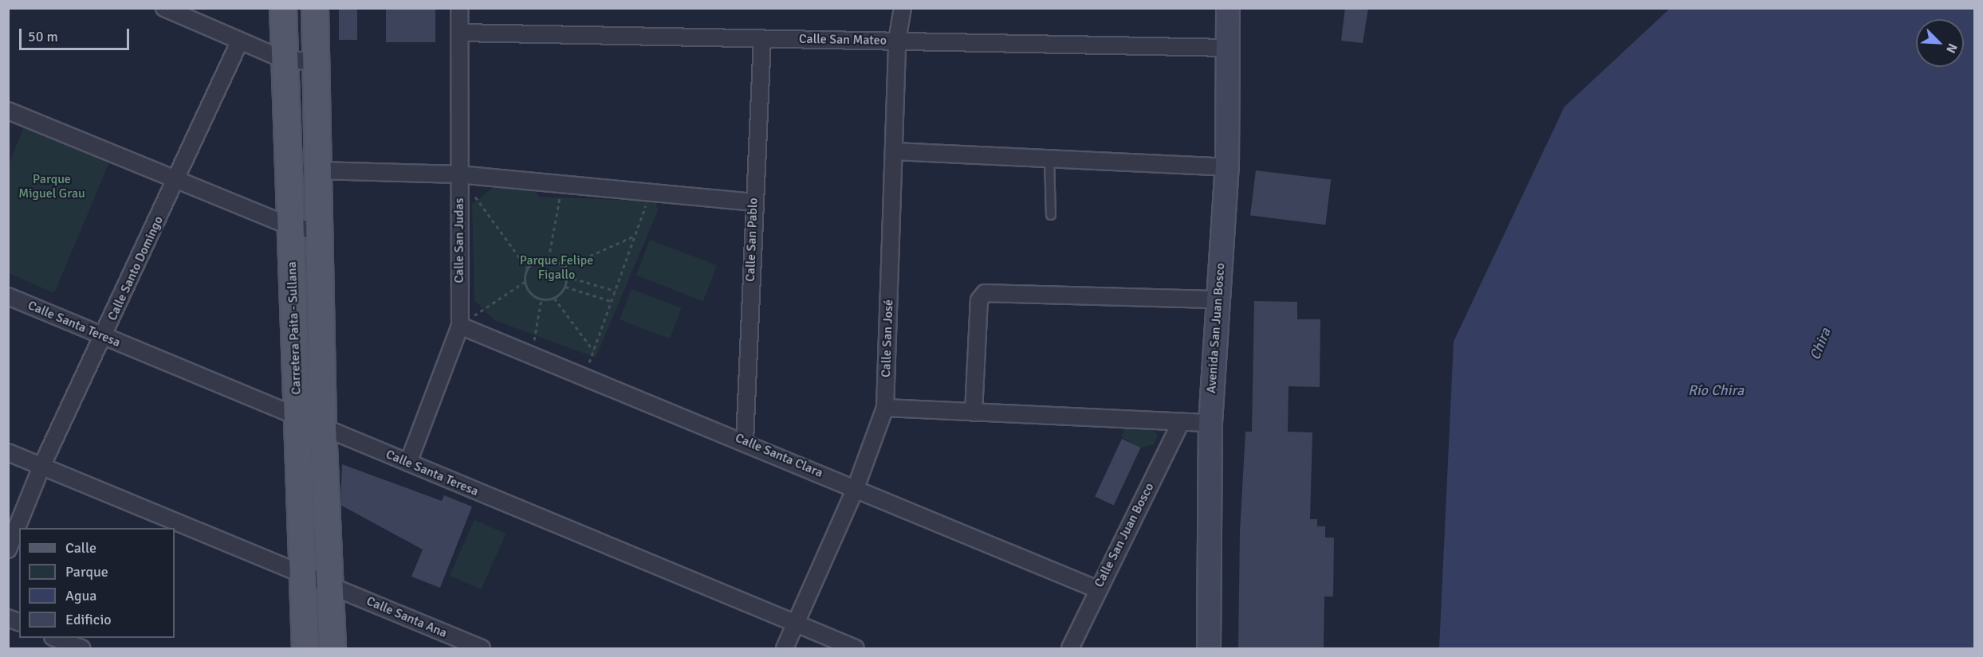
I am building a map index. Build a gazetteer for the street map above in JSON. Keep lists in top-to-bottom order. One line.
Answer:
{"streets":{"main road":["Carretera Paita - Sullana"],"street":["Calle San Mateo","Calle San Pablo","Calle San Judas","Calle Santo Domingo","Calle Santa Teresa","Avenida San Juan Bosco","Calle San José","Calle Santa Clara","Calle San Juan Bosco","Calle Santa Ana"]},"crossings":[["Calle San Mateo","Calle San Pablo"],["Calle San Mateo","Calle San Judas"],["Calle San Mateo","Avenida San Juan Bosco"],["Calle San Mateo","Calle San José"],["Calle San Pablo","Calle Santa Clara"],["Calle San Judas","Calle Santa Teresa"],["Calle San Judas","Calle Santa Clara"],["Calle Santo Domingo","Calle Santa Teresa"],["Calle Santo Domingo","Calle Santa Ana"],["Calle Santa Teresa","Carretera Paita - Sullana"],["Calle Santa Teresa","Calle San José"],["Carretera Paita - Sullana","Calle Santa Ana"],["Calle San José","Calle Santa Clara"],["Calle Santa Clara","Calle San Juan Bosco"]],"water":["Chira","Río Chira"],"parks":["Parque Miguel Grau","Parque Felipe Figallo"],"legend":["Calle","Parque","Agua","Edificio"],"scale_bar":"50 m","north":"bottom right"}
